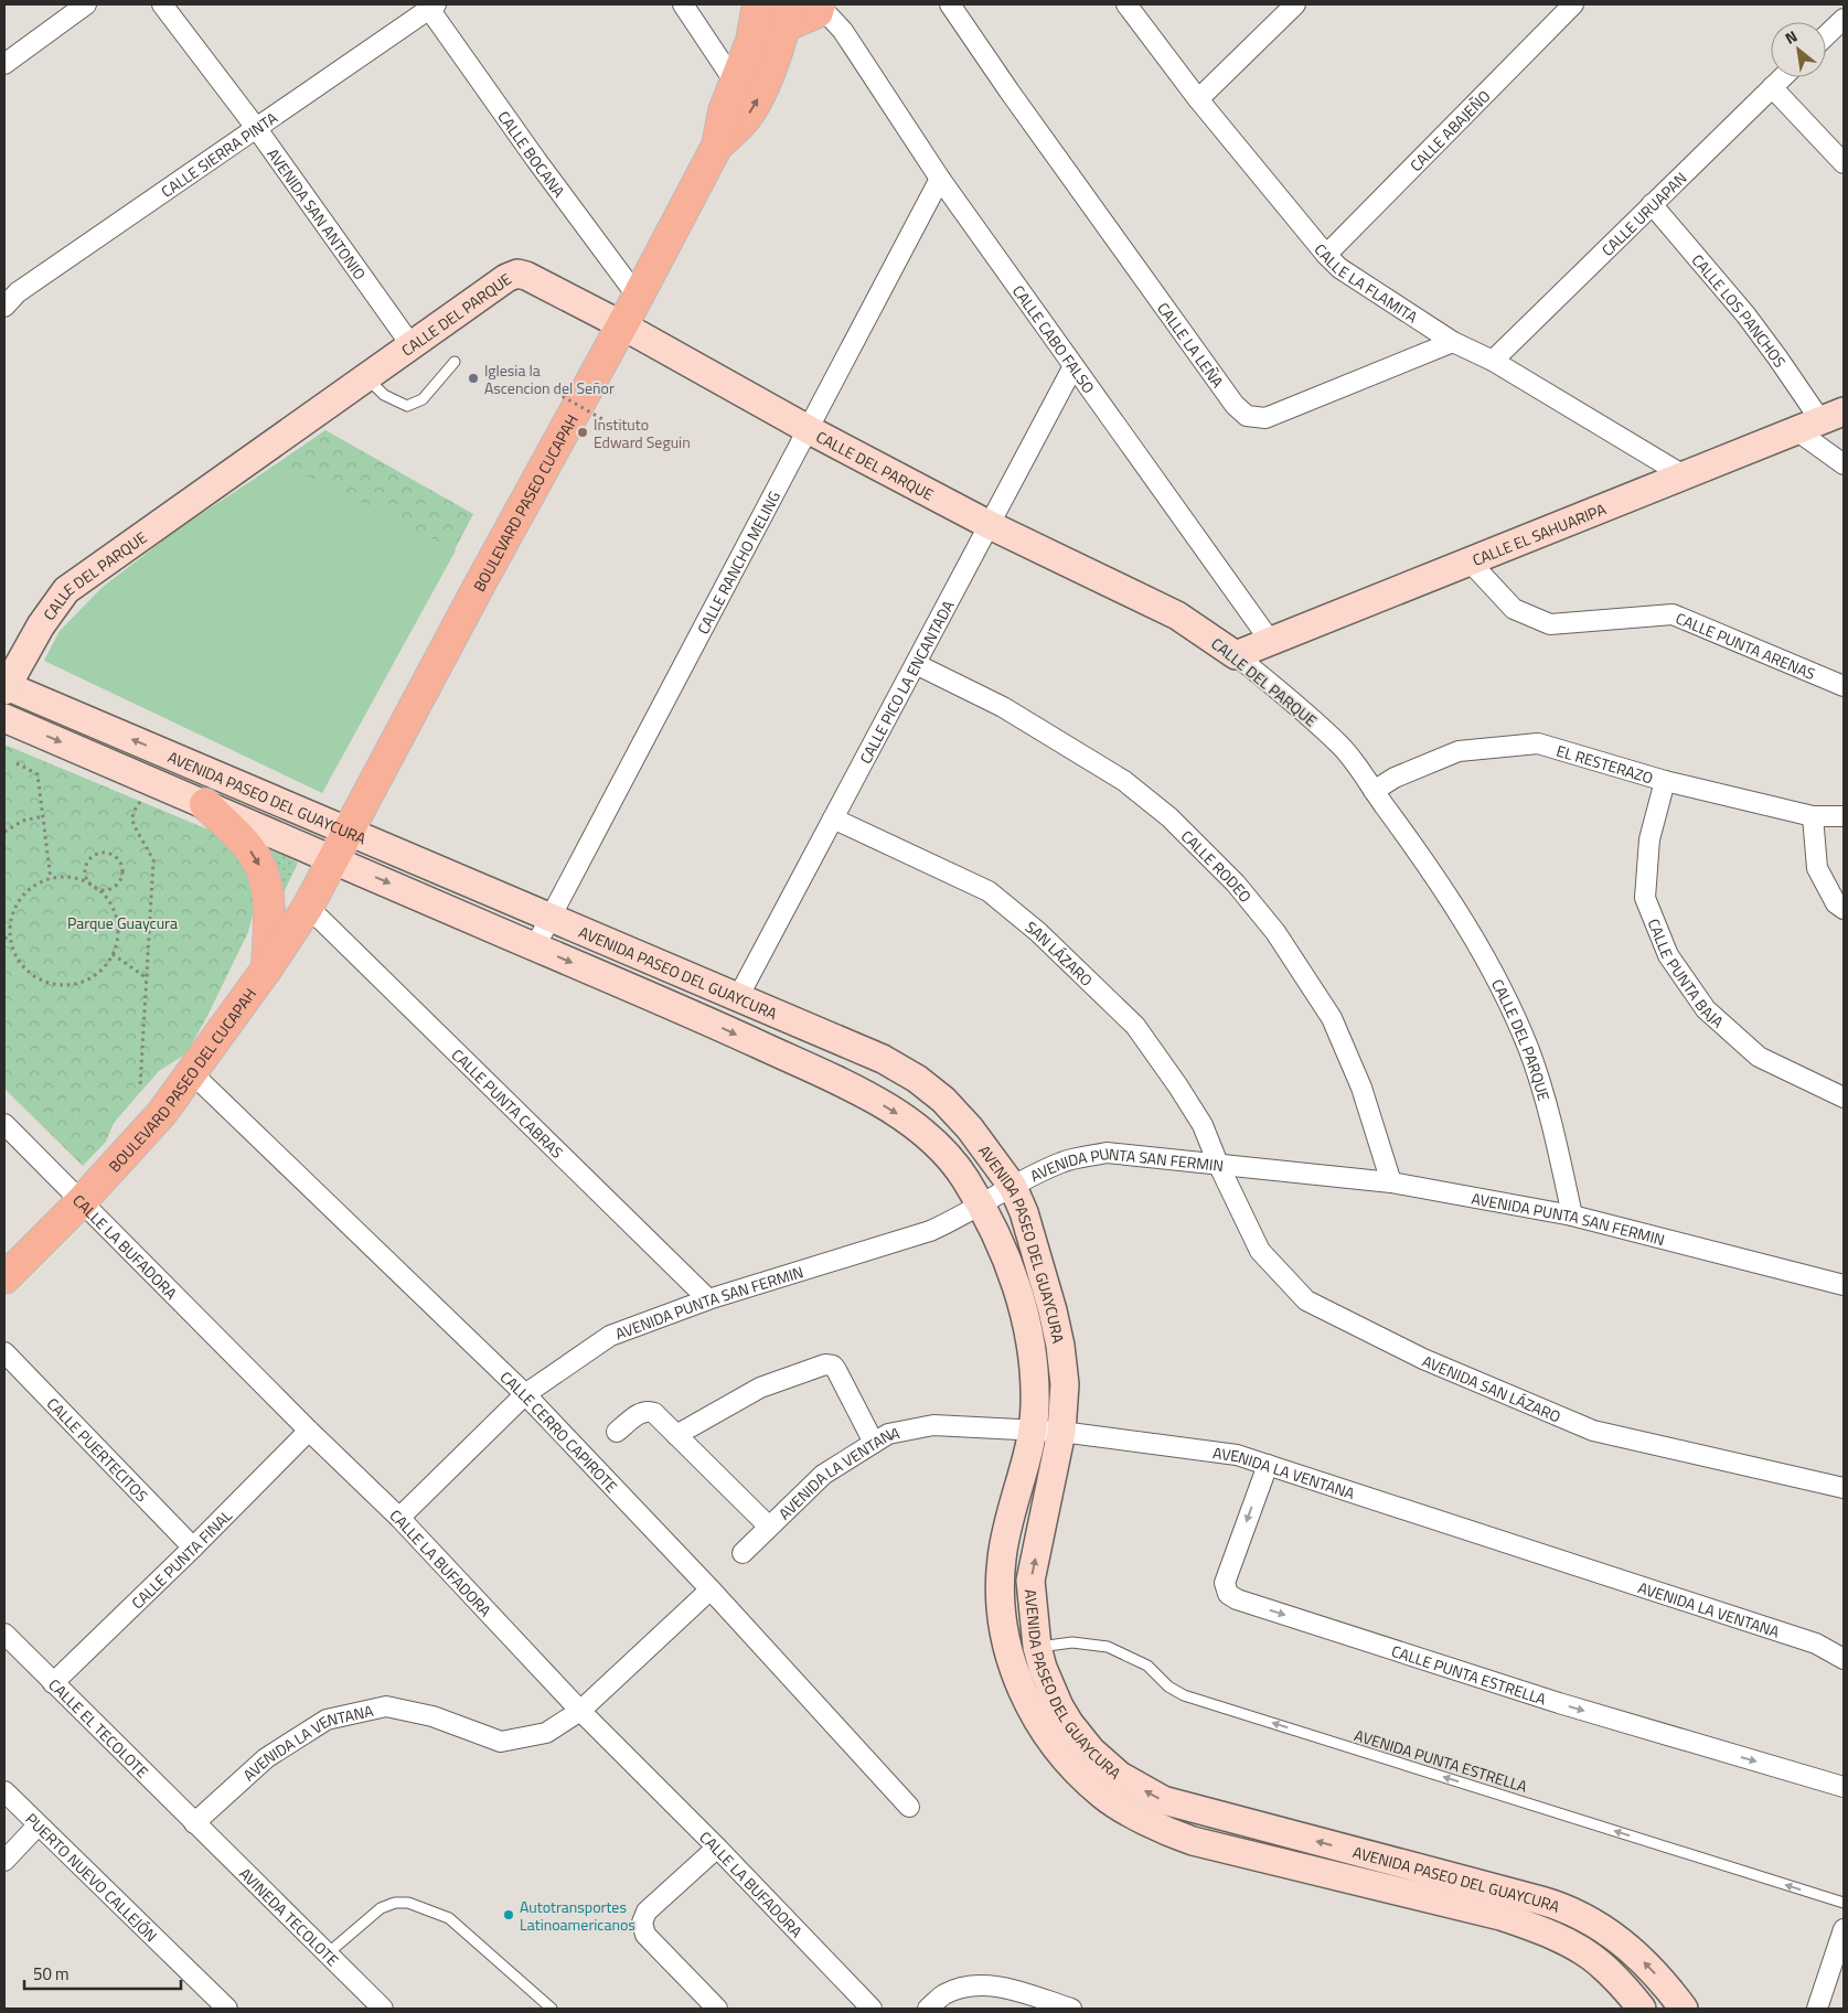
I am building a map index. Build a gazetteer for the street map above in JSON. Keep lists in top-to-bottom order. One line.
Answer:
{"streets":{"main road":["CALLE DEL PARQUE","BOULEVARD PASEO CUCAPAH","CALLE EL SAHUARIPA","AVENIDA PASEO DEL GUAYCURA","BOULEVARD PASEO DEL CUCAPAH"],"street":["CALLE ABAJEÑO","CALLE BOCANA","CALLE SIERRA PINTA","AVENIDA SAN ANTONIO","CALLE URUAPAN","CALLE LA FLAMITA","CALLE LOS PANCHOS","CALLE CABO FALSO","CALLE LA LEÑA","CALLE RANCHO MELING","CALLE PUNTA ARENAS","CALLE PICO LA ENCANTADA","EL RESTERAZO","CALLE RODEO","SAN LÁZARO","CALLE PUNTA BAJA","CALLE PUNTA CABRAS","AVENIDA PUNTA SAN FERMIN","CALLE LA BUFADORA","AVENIDA SAN LÁZARO","CALLE CERRO CAPIROTE","CALLE PUERTECITOS","AVENIDA LA VENTANA","CALLE PUNTA FINAL","CALLE PUNTA ESTRELLA","CALLE EL TECOLOTE","PUERTO NUEVO CALLEJÓN","AVINEDA TECOLOTE"],"lane":["AVENIDA PUNTA ESTRELLA"]},"crossings":[["CALLE ABAJEÑO","CALLE LA FLAMITA"],["CALLE BOCANA","CALLE SIERRA PINTA"],["CALLE BOCANA","BOULEVARD PASEO CUCAPAH"],["CALLE SIERRA PINTA","AVENIDA SAN ANTONIO"],["AVENIDA SAN ANTONIO","CALLE DEL PARQUE"],["CALLE URUAPAN","CALLE LA FLAMITA"],["CALLE URUAPAN","CALLE LOS PANCHOS"],["CALLE LA FLAMITA","CALLE LA LEÑA"],["CALLE LA FLAMITA","CALLE EL SAHUARIPA"],["CALLE LOS PANCHOS","CALLE EL SAHUARIPA"],["CALLE DEL PARQUE","BOULEVARD PASEO CUCAPAH"],["CALLE DEL PARQUE","CALLE EL SAHUARIPA"],["CALLE DEL PARQUE","CALLE RANCHO MELING"],["CALLE DEL PARQUE","CALLE PICO LA ENCANTADA"],["CALLE DEL PARQUE","EL RESTERAZO"],["CALLE DEL PARQUE","AVENIDA PASEO DEL GUAYCURA"],["CALLE DEL PARQUE","AVENIDA PUNTA SAN FERMIN"],["CALLE CABO FALSO","CALLE EL SAHUARIPA"],["CALLE CABO FALSO","CALLE RANCHO MELING"],["CALLE CABO FALSO","CALLE PICO LA ENCANTADA"],["BOULEVARD PASEO CUCAPAH","AVENIDA PASEO DEL GUAYCURA"],["BOULEVARD PASEO CUCAPAH","BOULEVARD PASEO DEL CUCAPAH"],["CALLE EL SAHUARIPA","CALLE PUNTA ARENAS"],["CALLE RANCHO MELING","AVENIDA PASEO DEL GUAYCURA"],["CALLE PICO LA ENCANTADA","AVENIDA PASEO DEL GUAYCURA"],["CALLE PICO LA ENCANTADA","CALLE RODEO"],["CALLE PICO LA ENCANTADA","SAN LÁZARO"],["EL RESTERAZO","CALLE PUNTA BAJA"],["AVENIDA PASEO DEL GUAYCURA","BOULEVARD PASEO DEL CUCAPAH"],["AVENIDA PASEO DEL GUAYCURA","AVENIDA PUNTA SAN FERMIN"],["AVENIDA PASEO DEL GUAYCURA","AVENIDA LA VENTANA"],["AVENIDA PASEO DEL GUAYCURA","AVENIDA PUNTA ESTRELLA"],["CALLE RODEO","AVENIDA PUNTA SAN FERMIN"],["SAN LÁZARO","AVENIDA PUNTA SAN FERMIN"],["SAN LÁZARO","AVENIDA SAN LÁZARO"],["BOULEVARD PASEO DEL CUCAPAH","CALLE PUNTA CABRAS"],["BOULEVARD PASEO DEL CUCAPAH","CALLE LA BUFADORA"],["BOULEVARD PASEO DEL CUCAPAH","CALLE CERRO CAPIROTE"],["CALLE PUNTA CABRAS","AVENIDA PUNTA SAN FERMIN"],["AVENIDA PUNTA SAN FERMIN","CALLE LA BUFADORA"],["AVENIDA PUNTA SAN FERMIN","AVENIDA SAN LÁZARO"],["AVENIDA PUNTA SAN FERMIN","CALLE CERRO CAPIROTE"],["CALLE LA BUFADORA","AVENIDA LA VENTANA"],["CALLE LA BUFADORA","CALLE PUNTA FINAL"],["CALLE CERRO CAPIROTE","AVENIDA LA VENTANA"],["CALLE PUERTECITOS","CALLE PUNTA FINAL"],["AVENIDA LA VENTANA","CALLE PUNTA ESTRELLA"],["AVENIDA LA VENTANA","CALLE EL TECOLOTE"],["AVENIDA LA VENTANA","AVINEDA TECOLOTE"],["CALLE PUNTA FINAL","CALLE EL TECOLOTE"],["CALLE EL TECOLOTE","AVINEDA TECOLOTE"]],"one_way":["CALLE PUNTA ESTRELLA","AVENIDA PUNTA ESTRELLA"],"parks":["Parque Guaycura"],"places":["Iglesia la Ascencion del Señor","Instituto Edward Seguin","Autotransportes Latinoamericanos"],"scale_bar":"50 m","north":"top left"}
